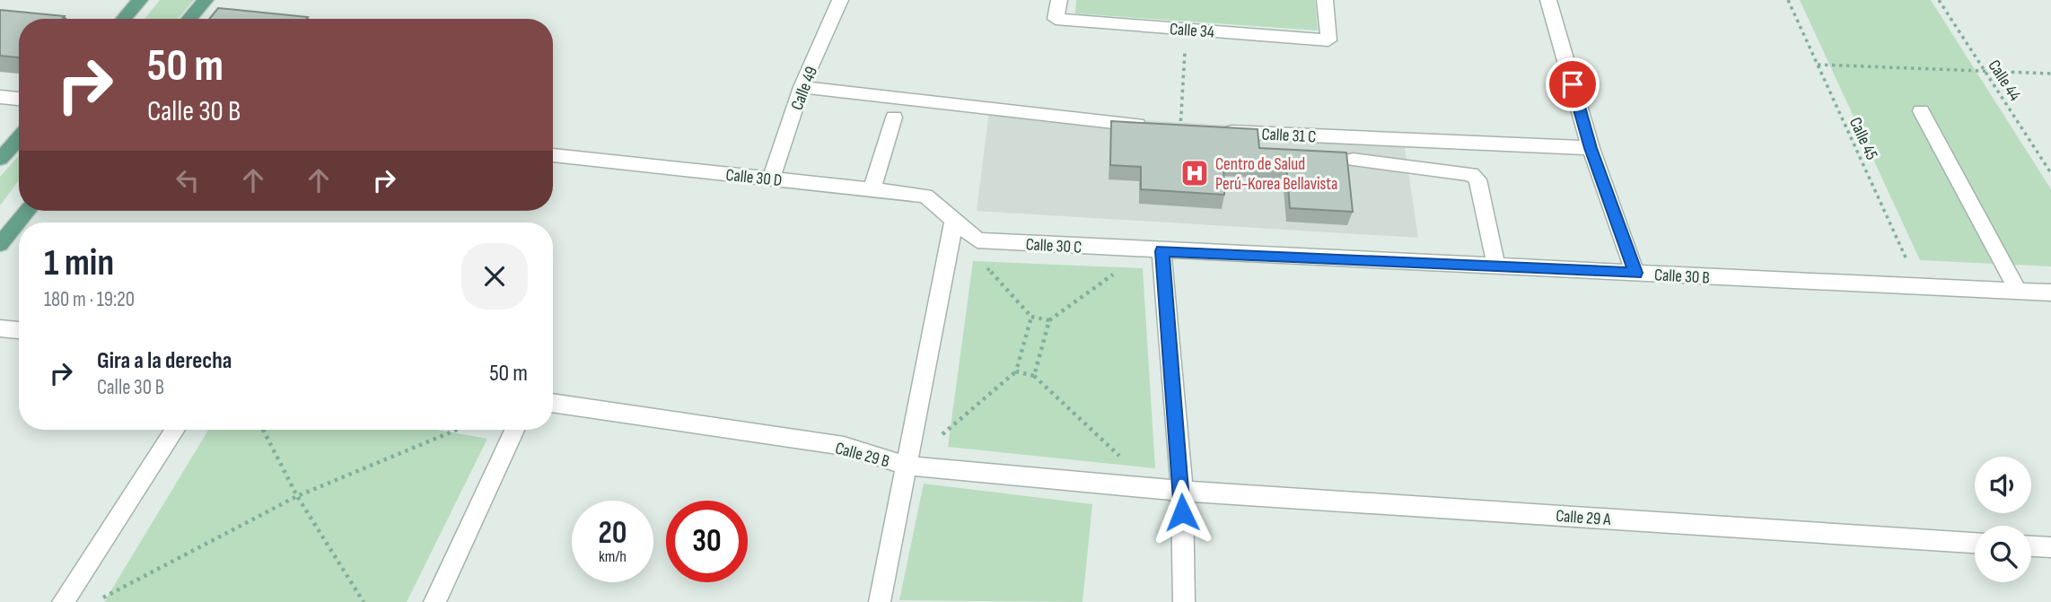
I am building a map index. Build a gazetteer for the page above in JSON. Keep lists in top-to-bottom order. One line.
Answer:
{"streets":{"street":["Calle 34","Calle 49","Calle 31 C","Calle 30 D","Calle 30 C","Calle 30 B","Calle 29 B","Calle 29 A"],"path":["Calle 44","Calle 45"]},"crossings":[["Calle 49","Calle 30 D"],["Calle 45","Calle 30 B"],["Calle 30 C","Calle 30 B"],["Calle 29 B","Calle 29 A"]],"places":{"hospital":["Centro de Salud Perú-Korea Bellavista"]},"page":{"turn":["50 m","Calle 30 B"],"heading":["1 min","180 m · 19:20"],"list":[{"name":"Gira a la derecha","note":"Calle 30 B","value":"50 m"}],"speed":"20 km/h","limit":"30"}}
